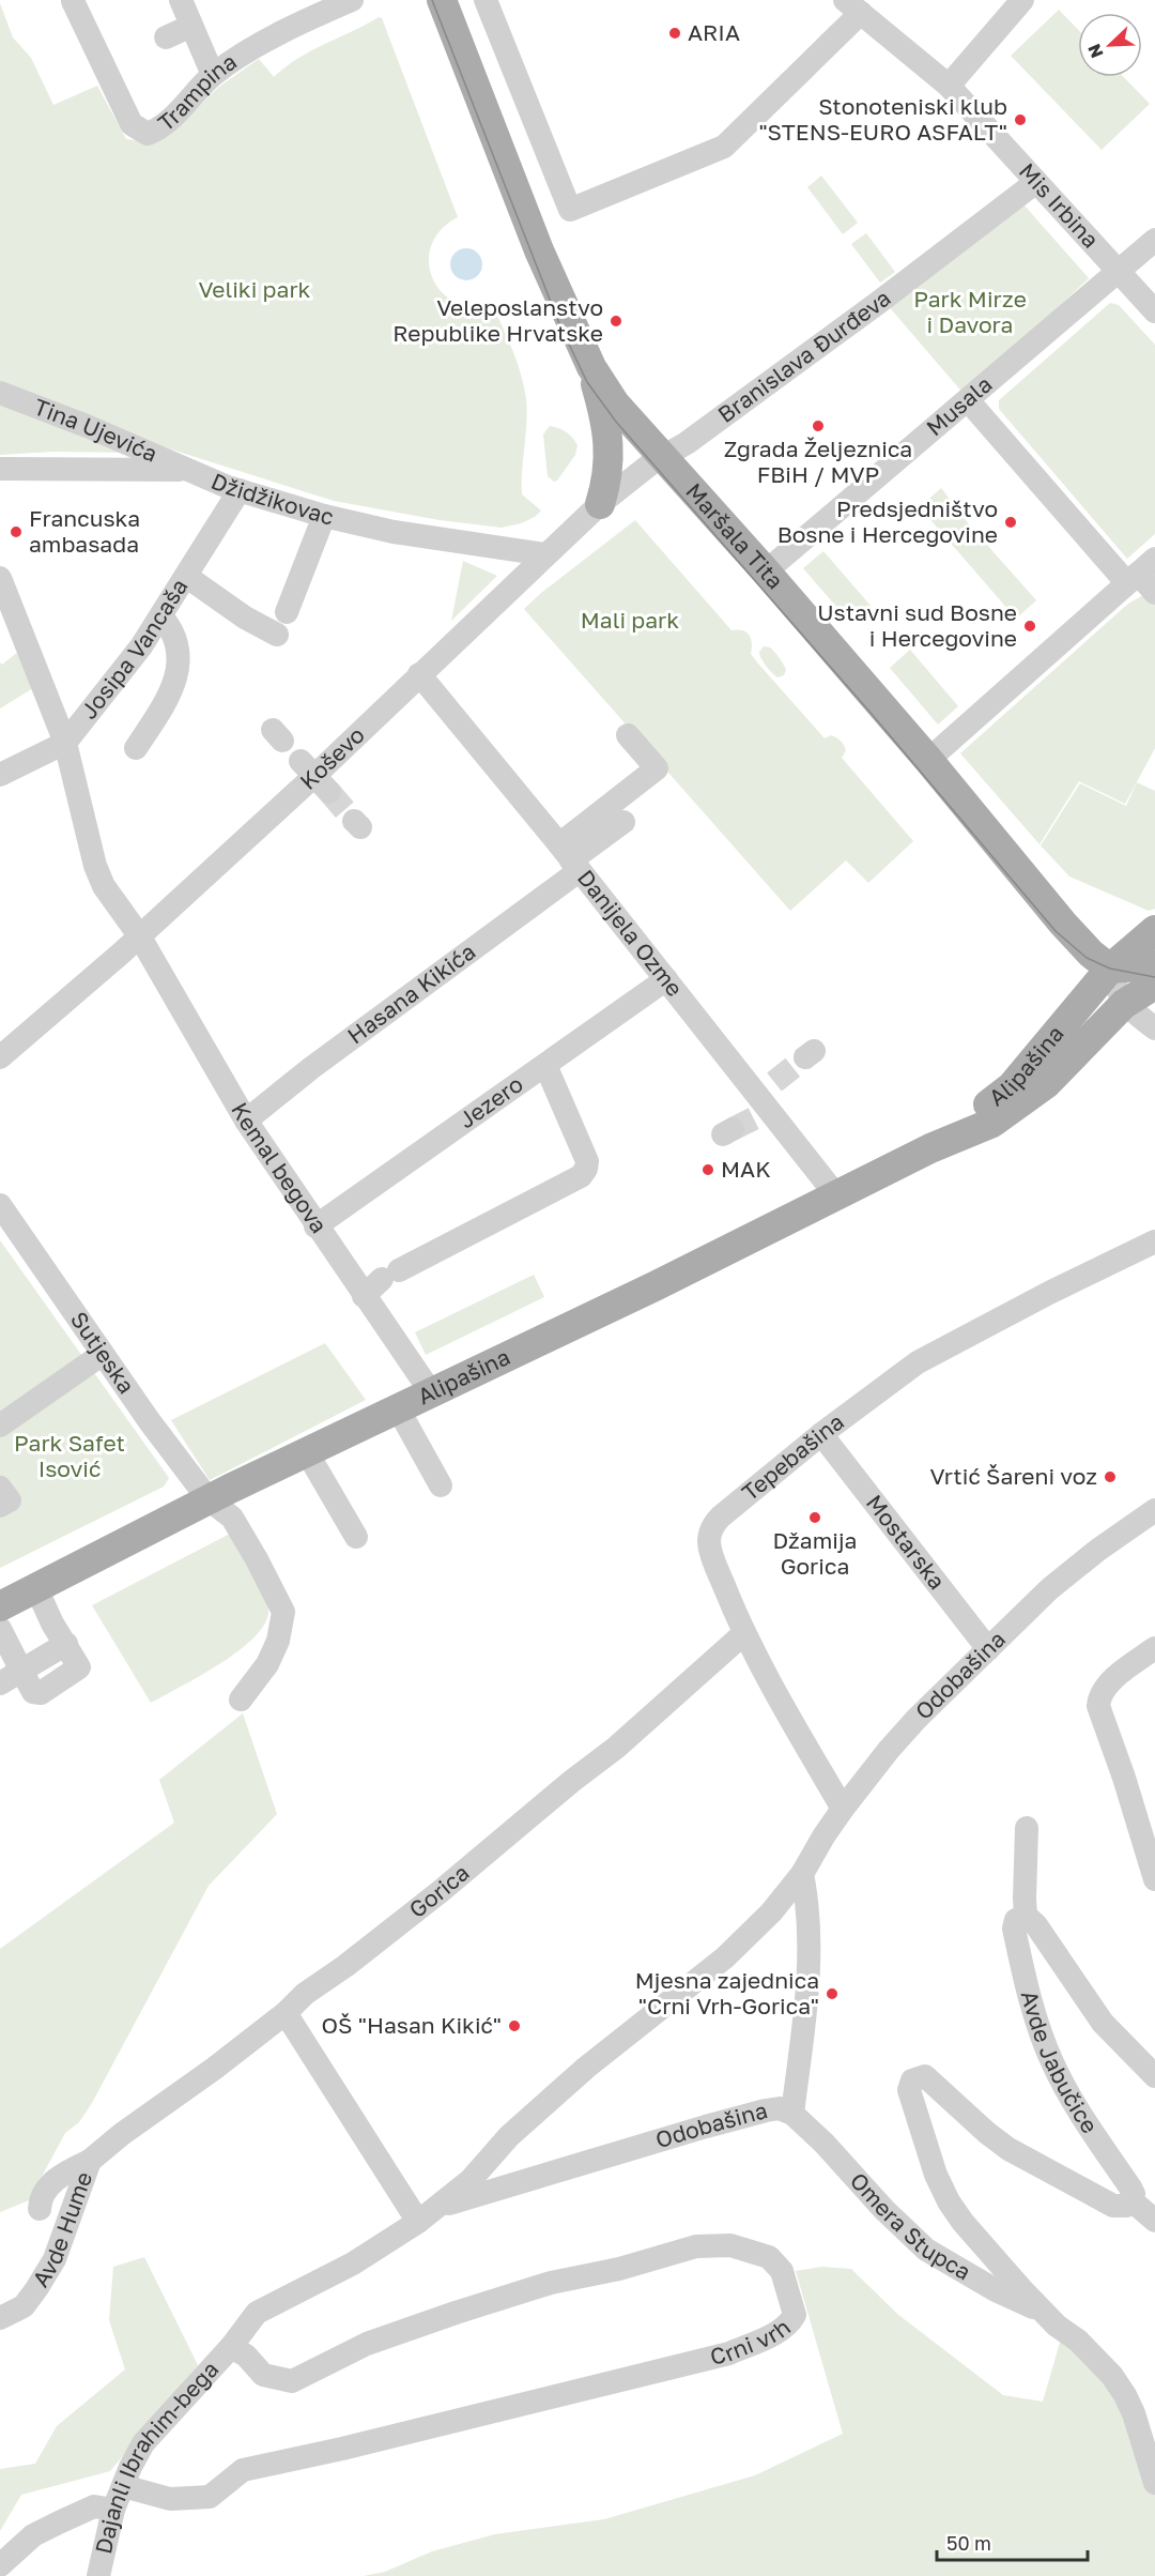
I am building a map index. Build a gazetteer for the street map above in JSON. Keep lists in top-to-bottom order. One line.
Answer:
{"streets":{"main road":["Maršala Tita","Alipašina"],"street":["Trampina","Mis Irbina","Branislava Đurđeva","Musala","Tina Ujevića","Džidžikovac","Josipa Vancaša","Koševo","Danijela Ozme","Hasana Kikića","Jezero","Kemal begova","Sutjeska","Tepebašina","Mostarska","Odobašina","Gorica","Avde Jabučice","Omera Stupca","Avde Hume","Crni vrh","Dajanli Ibrahim-bega"]},"crossings":[["Mis Irbina","Branislava Đurđeva"],["Mis Irbina","Musala"],["Branislava Đurđeva","Maršala Tita"],["Branislava Đurđeva","Koševo"],["Musala","Maršala Tita"],["Tina Ujevića","Džidžikovac"],["Džidžikovac","Josipa Vancaša"],["Džidžikovac","Koševo"],["Maršala Tita","Koševo"],["Maršala Tita","Alipašina"],["Josipa Vancaša","Kemal begova"],["Koševo","Danijela Ozme"],["Koševo","Kemal begova"],["Danijela Ozme","Hasana Kikića"],["Danijela Ozme","Alipašina"],["Danijela Ozme","Jezero"],["Hasana Kikića","Kemal begova"],["Alipašina","Kemal begova"],["Alipašina","Sutjeska"],["Jezero","Kemal begova"],["Tepebašina","Mostarska"],["Tepebašina","Odobašina"],["Tepebašina","Gorica"],["Mostarska","Odobašina"],["Odobašina","Omera Stupca"],["Odobašina","Crni vrh"],["Odobašina","Dajanli Ibrahim-bega"],["Gorica","Avde Hume"],["Avde Jabučice","Omera Stupca"],["Crni vrh","Dajanli Ibrahim-bega"]],"parks":["Veliki park","Park Mirze i Davora","Mali park","Park Safet Isović"],"places":["ARIA","Stonoteniski klub \"STENS-EURO ASFALT\"","Veleposlanstvo Republike Hrvatske","Zgrada Željeznica FBiH / MVP","Predsjedništvo Bosne i Hercegovine","Francuska ambasada","Ustavni sud Bosne i Hercegovine","MAK","Vrtić Šareni voz","Džamija Gorica","Mjesna zajednica \"Crni Vrh-Gorica\"","OŠ \"Hasan Kikić\""],"scale_bar":"50 m","north":"bottom left"}
